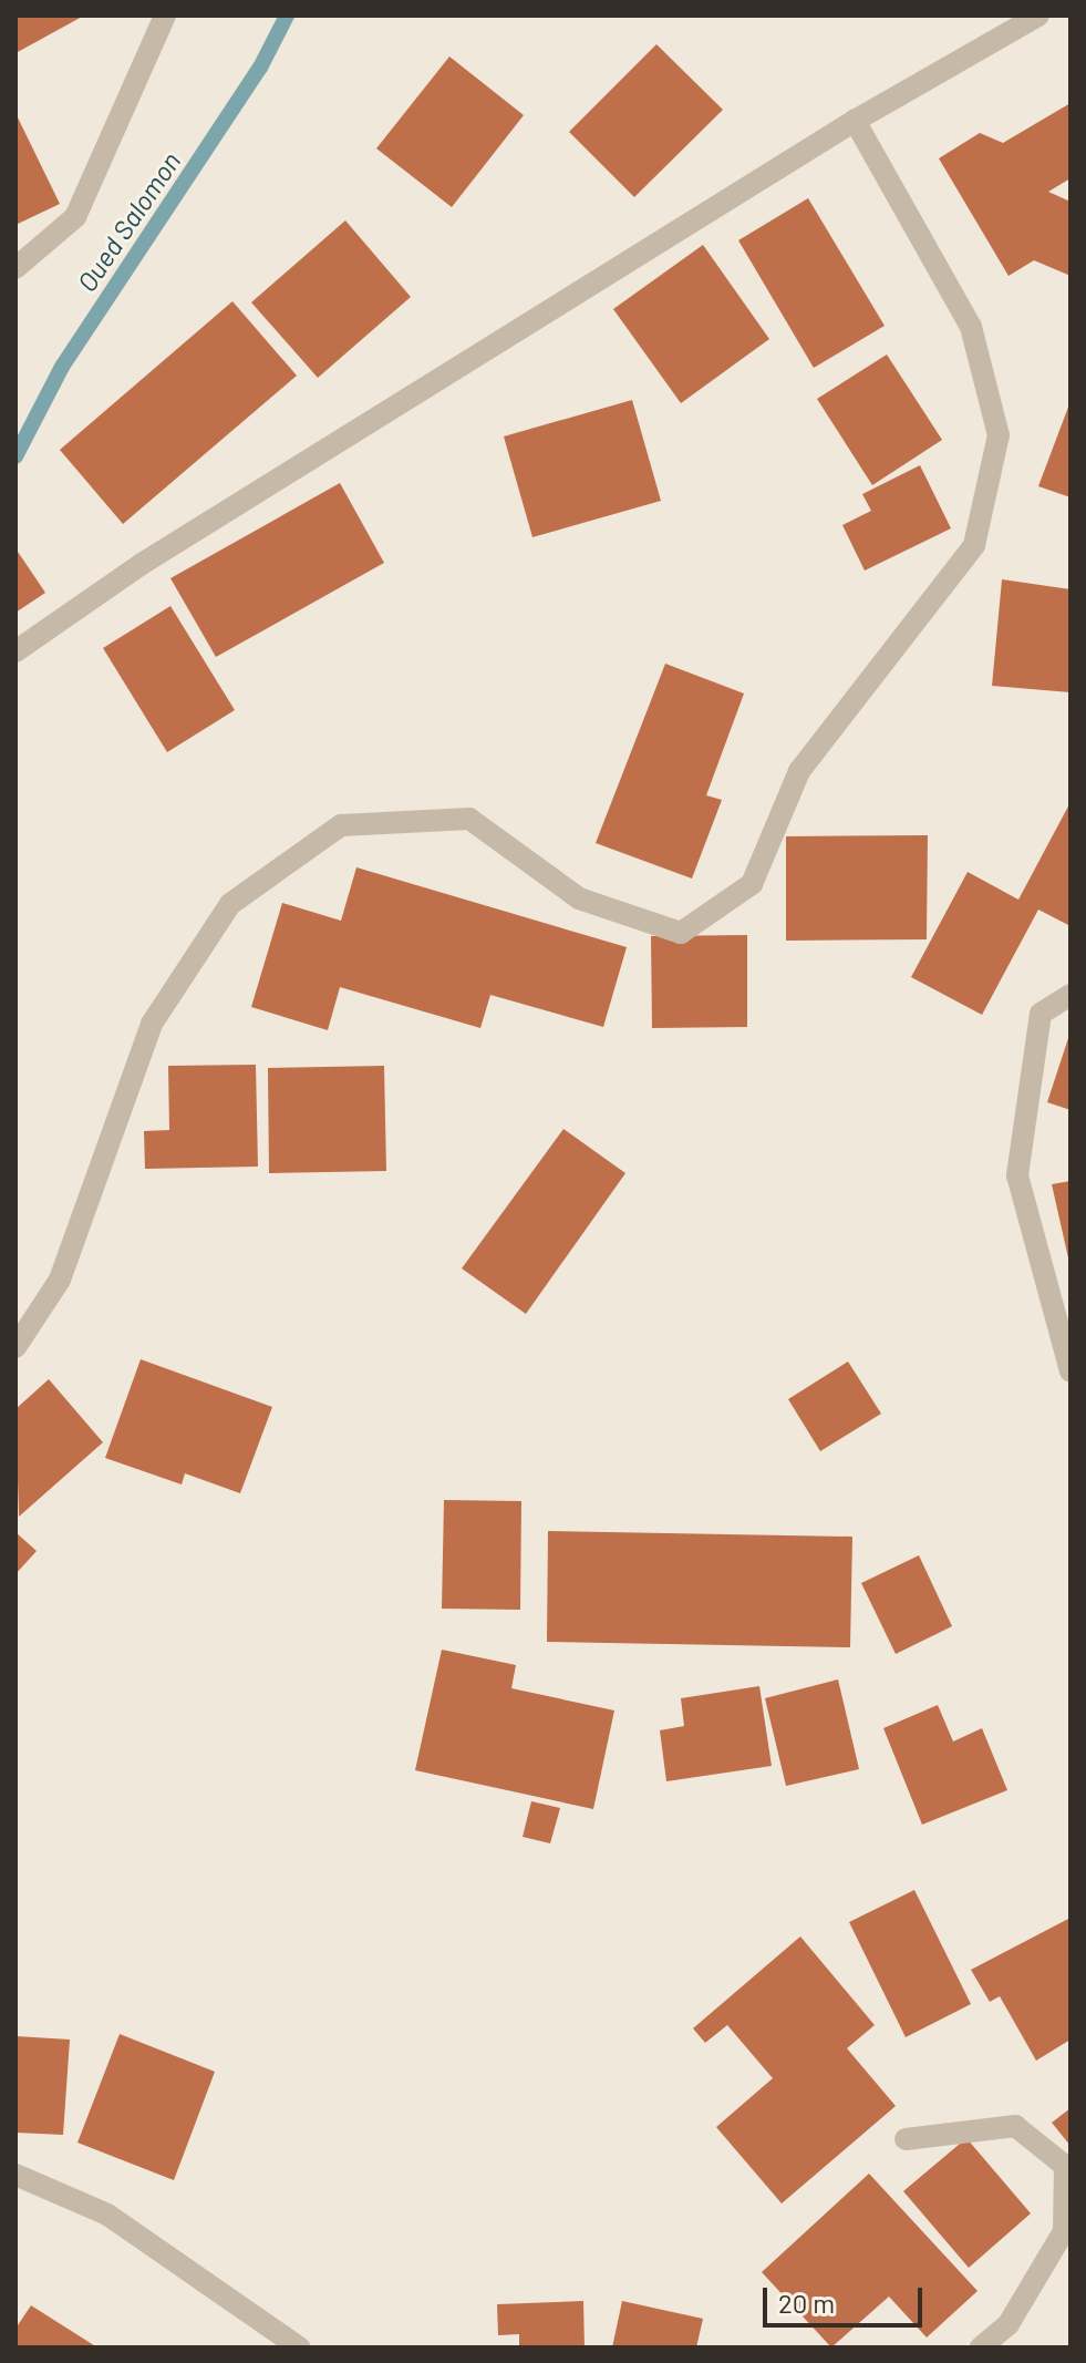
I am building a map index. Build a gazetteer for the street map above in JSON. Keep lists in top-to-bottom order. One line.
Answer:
{"water":["Oued Salomon"],"scale_bar":"20 m"}
